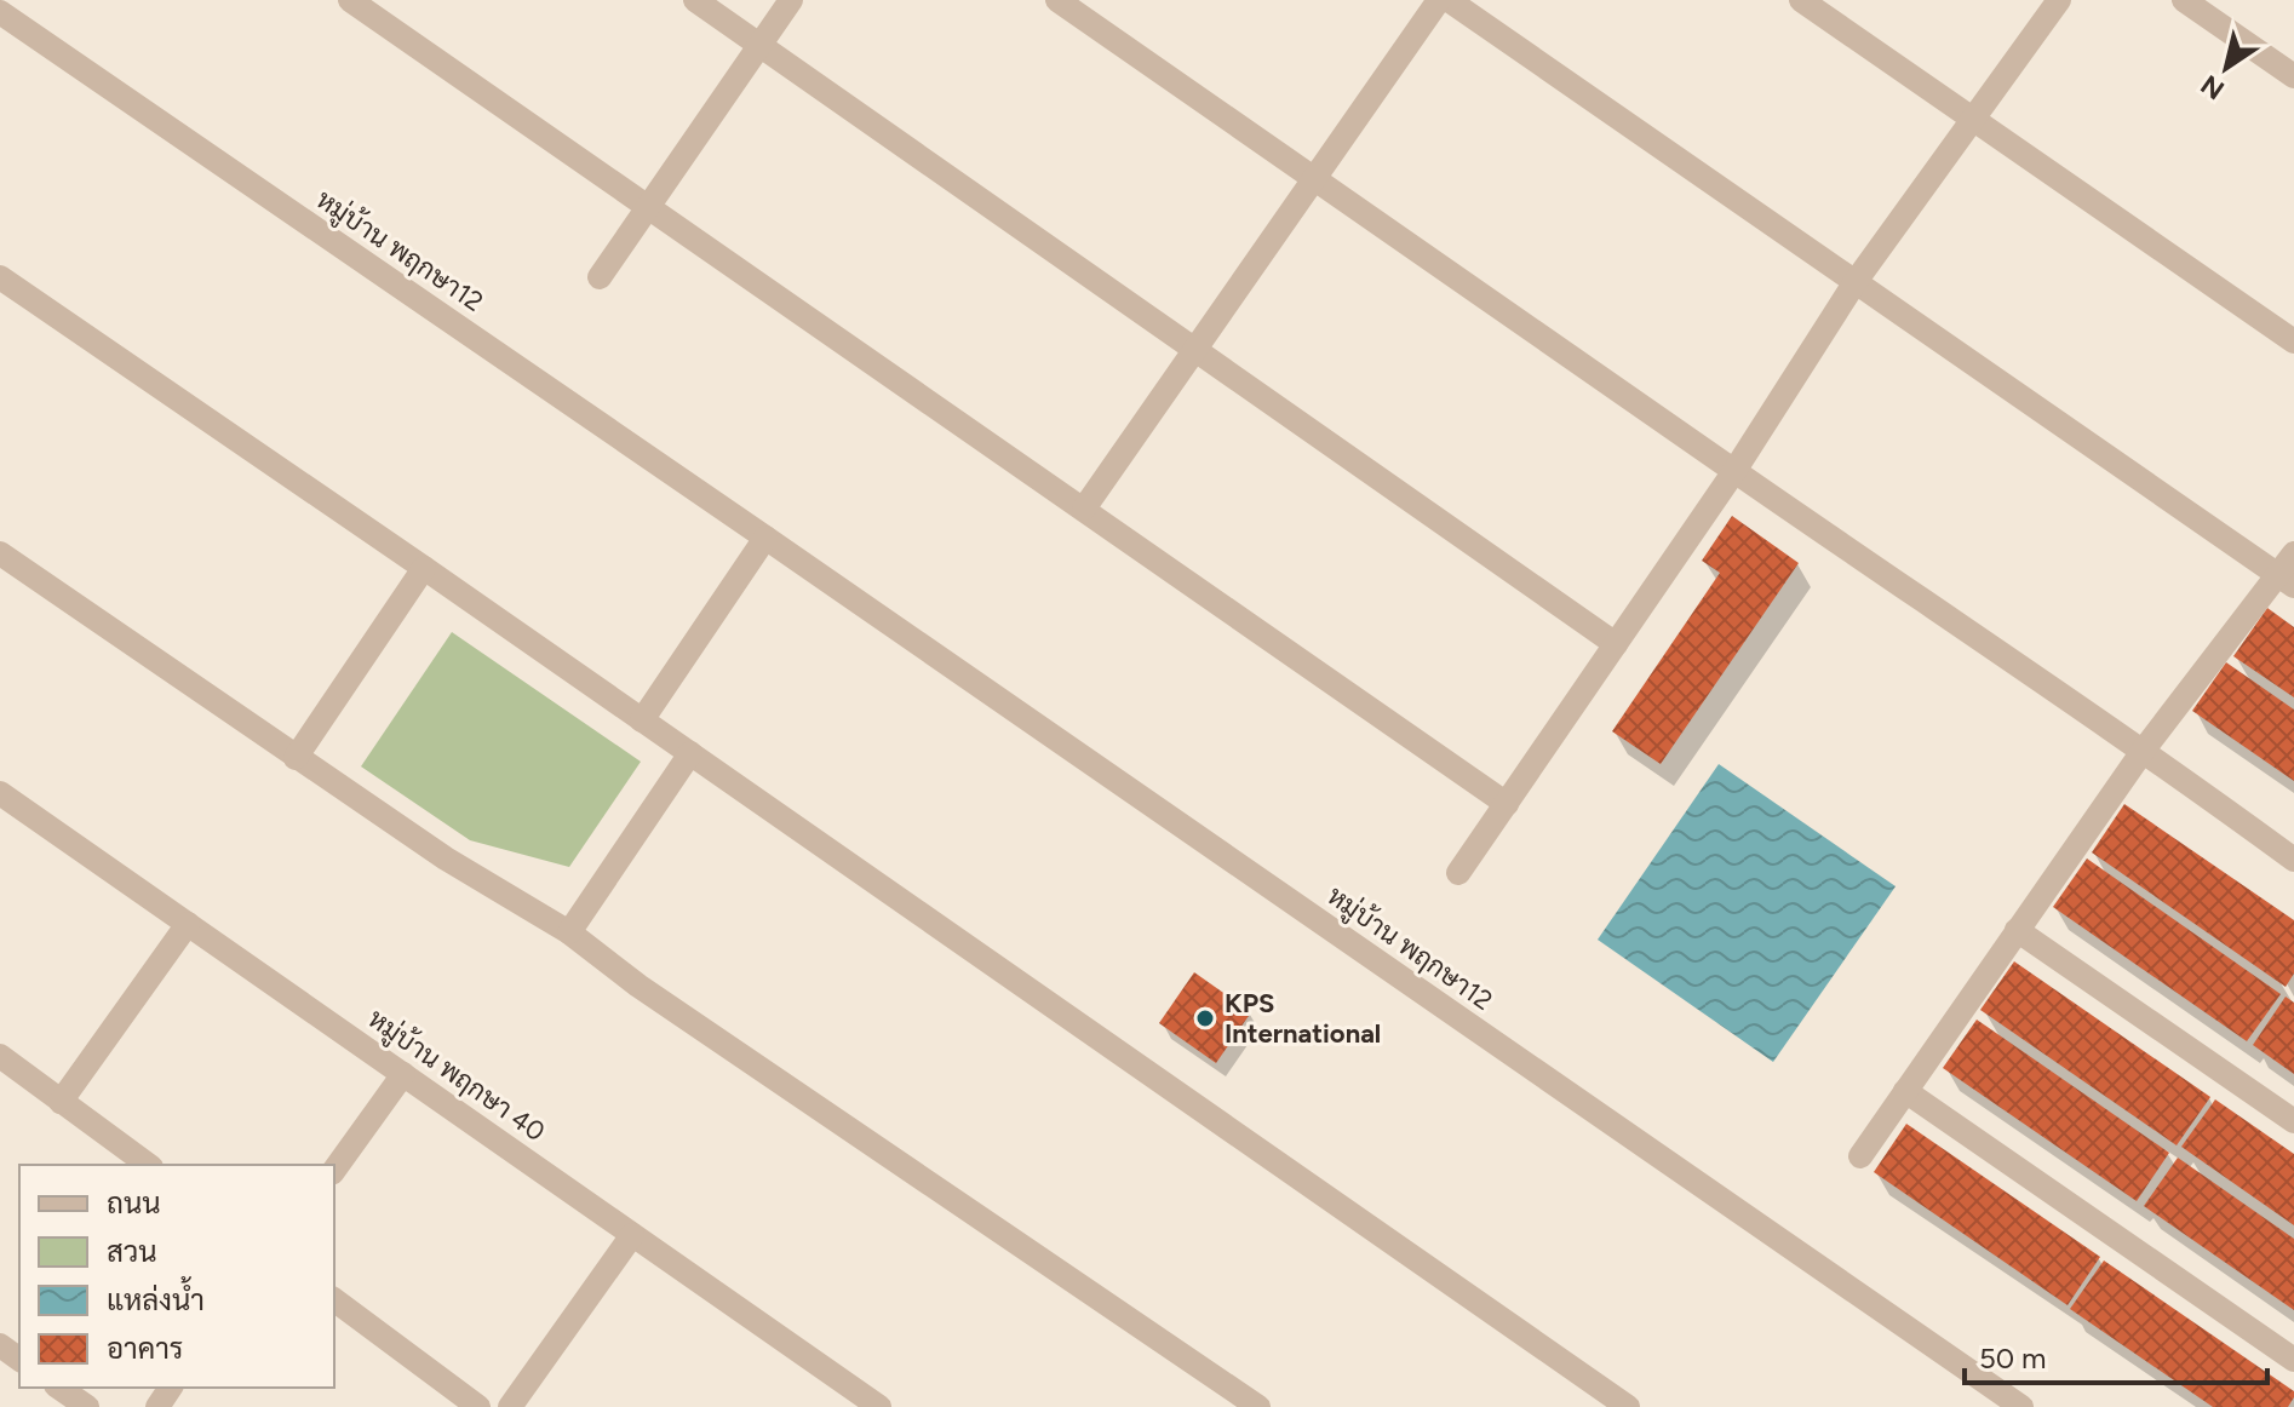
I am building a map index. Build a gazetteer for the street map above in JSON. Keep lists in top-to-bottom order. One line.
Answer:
{"streets":{"street":["หมู่บ้าน พฤกษา12","หมู่บ้าน พฤกษา 40"]},"places":["KPS International"],"legend":["ถนน","สวน","แหล่งน้ำ","อาคาร"],"scale_bar":"50 m","north":"bottom left"}
